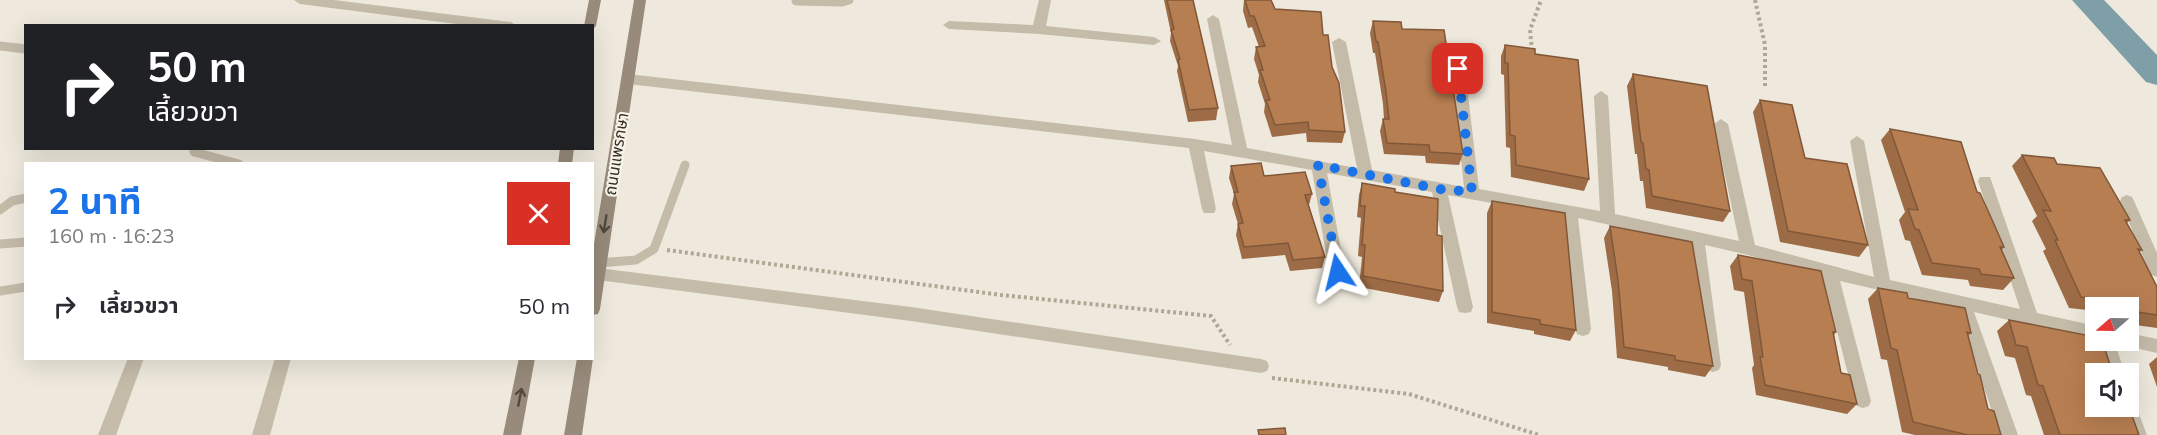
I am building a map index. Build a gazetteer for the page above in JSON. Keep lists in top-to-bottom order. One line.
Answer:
{"streets":{"main road":["ถนนแพรกษา"]},"one_way":["ถนนแพรกษา"],"north":"left","page":{"turn":["50 m","เลี้ยวขวา"],"heading":["2 นาที","160 m · 16:23"],"list":[{"name":"เลี้ยวขวา","value":"50 m"}]}}
